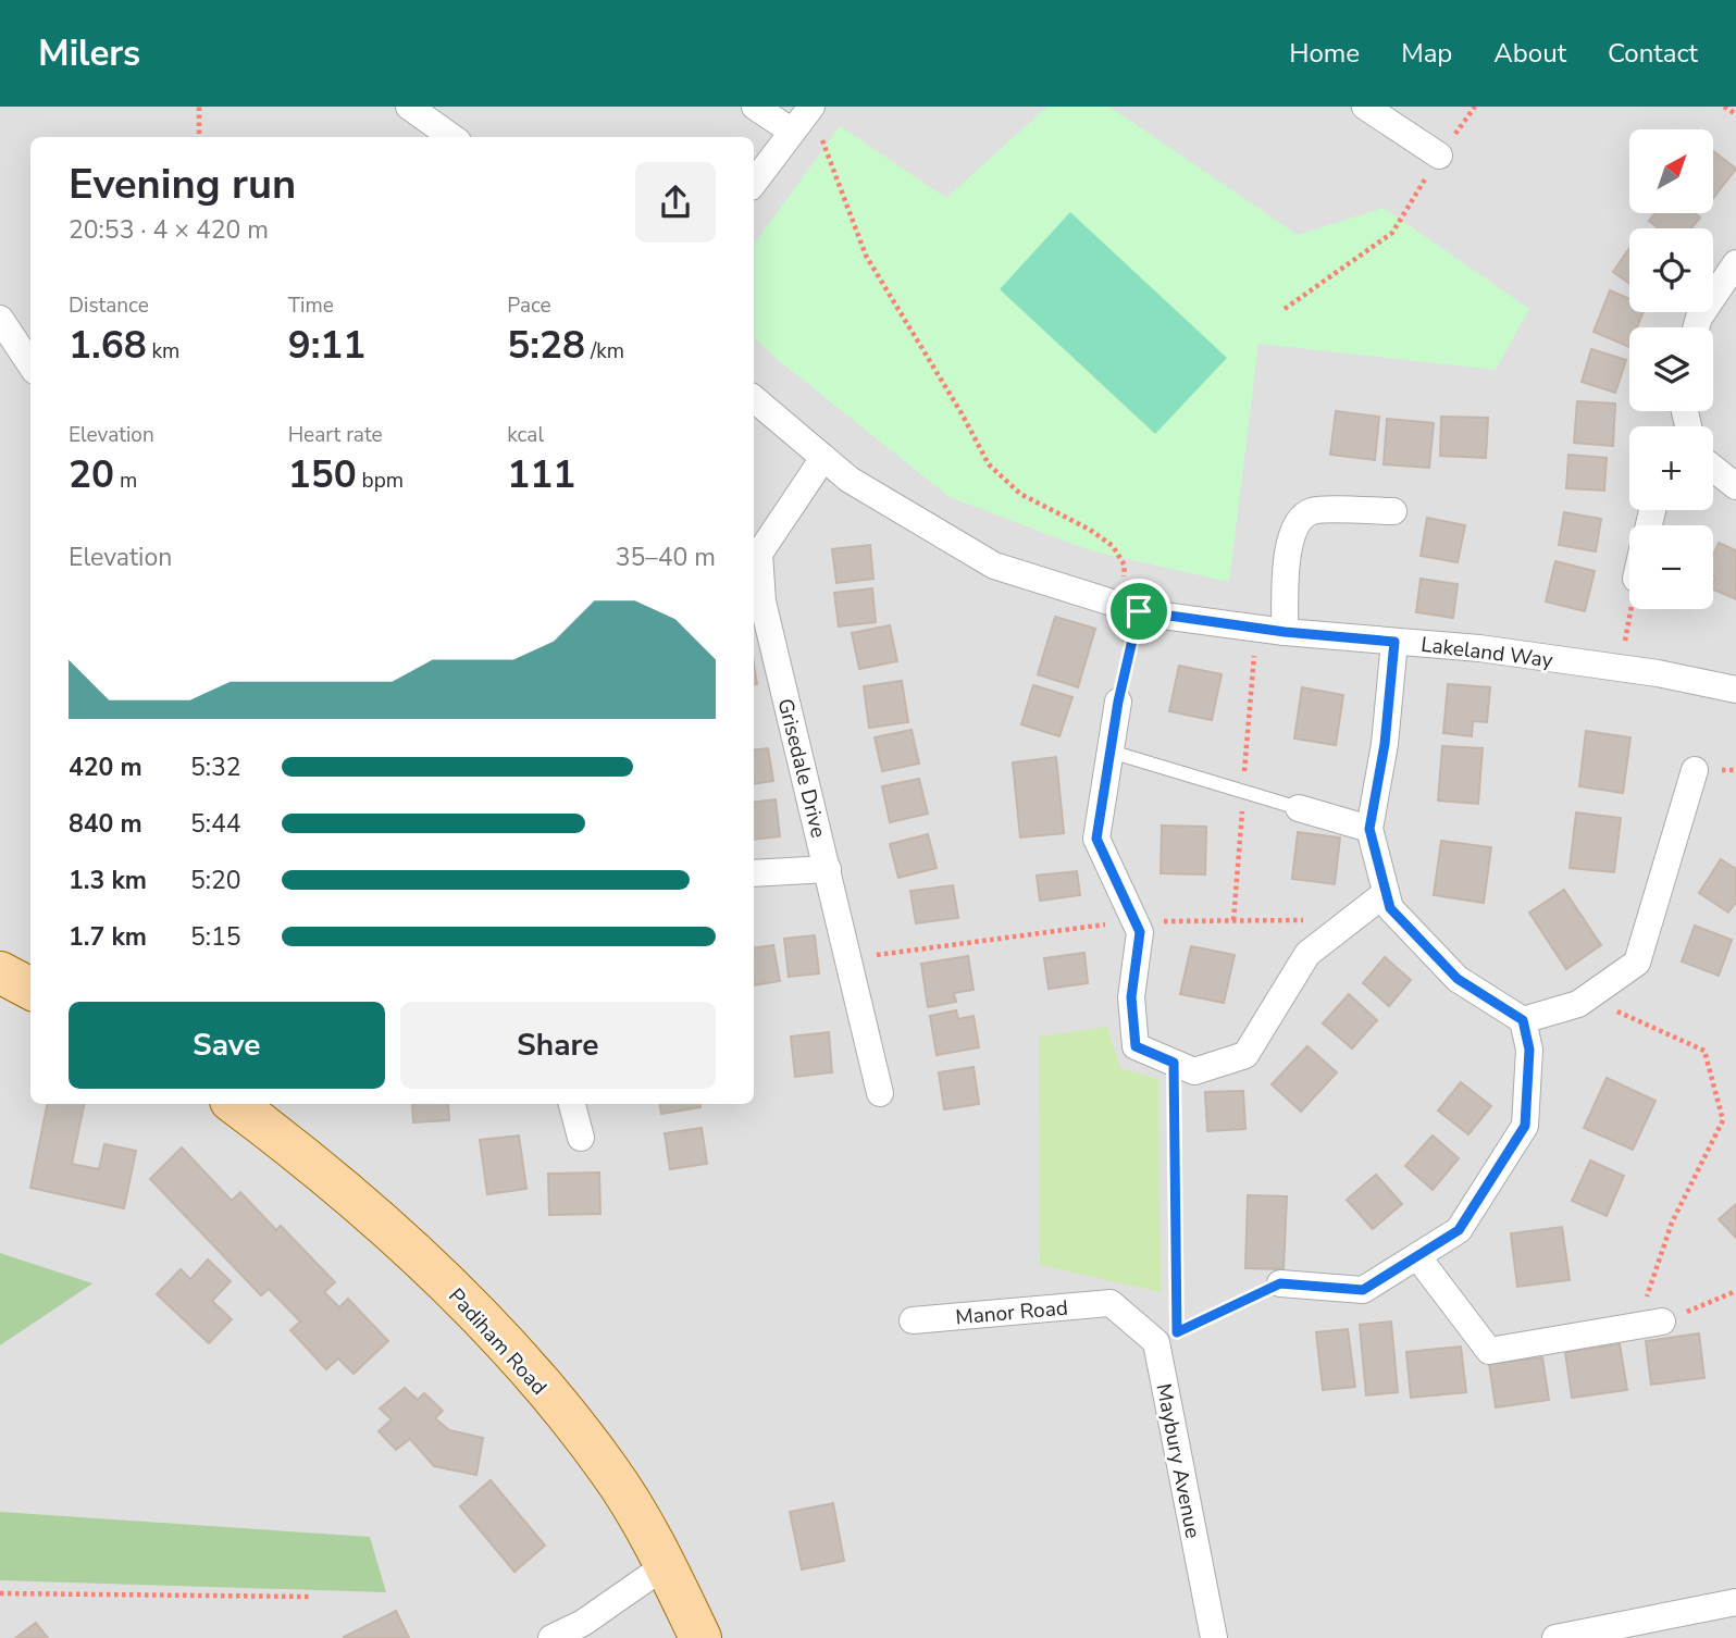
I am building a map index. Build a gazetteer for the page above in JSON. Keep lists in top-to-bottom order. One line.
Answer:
{"streets":{"main road":["Padiham Road"],"street":["Lakeland Way","Grisedale Drive","Manor Road","Maybury Avenue"]},"crossings":[["Lakeland Way","Grisedale Drive"],["Manor Road","Maybury Avenue"]],"north":"top right","page":{"header":"Milers","nav":["Home","Map","About","Contact"],"map_buttons":["+","−"],"heading":["Evening run","20:53 · 4 × 420 m"],"stats":[["Distance","1.68 km"],["Time","9:11"],["Pace","5:28 /km"],["Elevation","20 m"],["Heart rate","150 bpm"],["kcal","111"]],"chart":["Elevation","35–40 m"],"list":[{"name":"420 m","note":"5:32"},{"name":"840 m","note":"5:44"},{"name":"1.3 km","note":"5:20"},{"name":"1.7 km","note":"5:15"}],"buttons":["Save","Share"]}}
